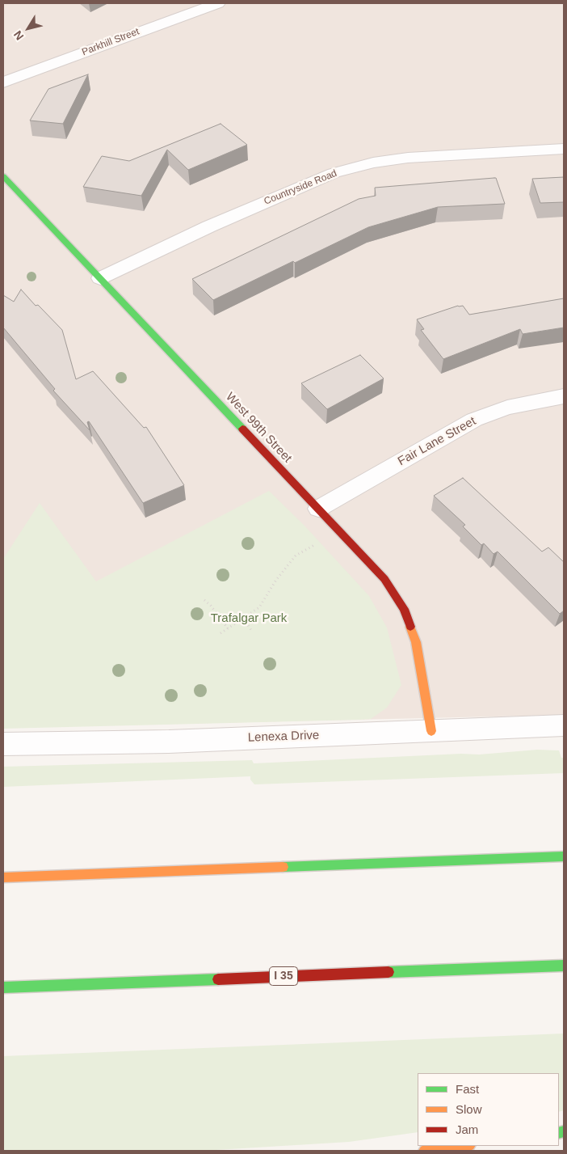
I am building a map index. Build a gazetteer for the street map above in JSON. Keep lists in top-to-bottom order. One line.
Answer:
{"streets":{"main road":["West 99th Street","I 35"],"street":["Parkhill Street","Countryside Road","Fair Lane Street","Lenexa Drive"]},"crossings":[["Countryside Road","West 99th Street"],["West 99th Street","Fair Lane Street"],["West 99th Street","Lenexa Drive"]],"parks":["Trafalgar Park"],"legend":["Fast","Slow","Jam"],"north":"bottom left"}
